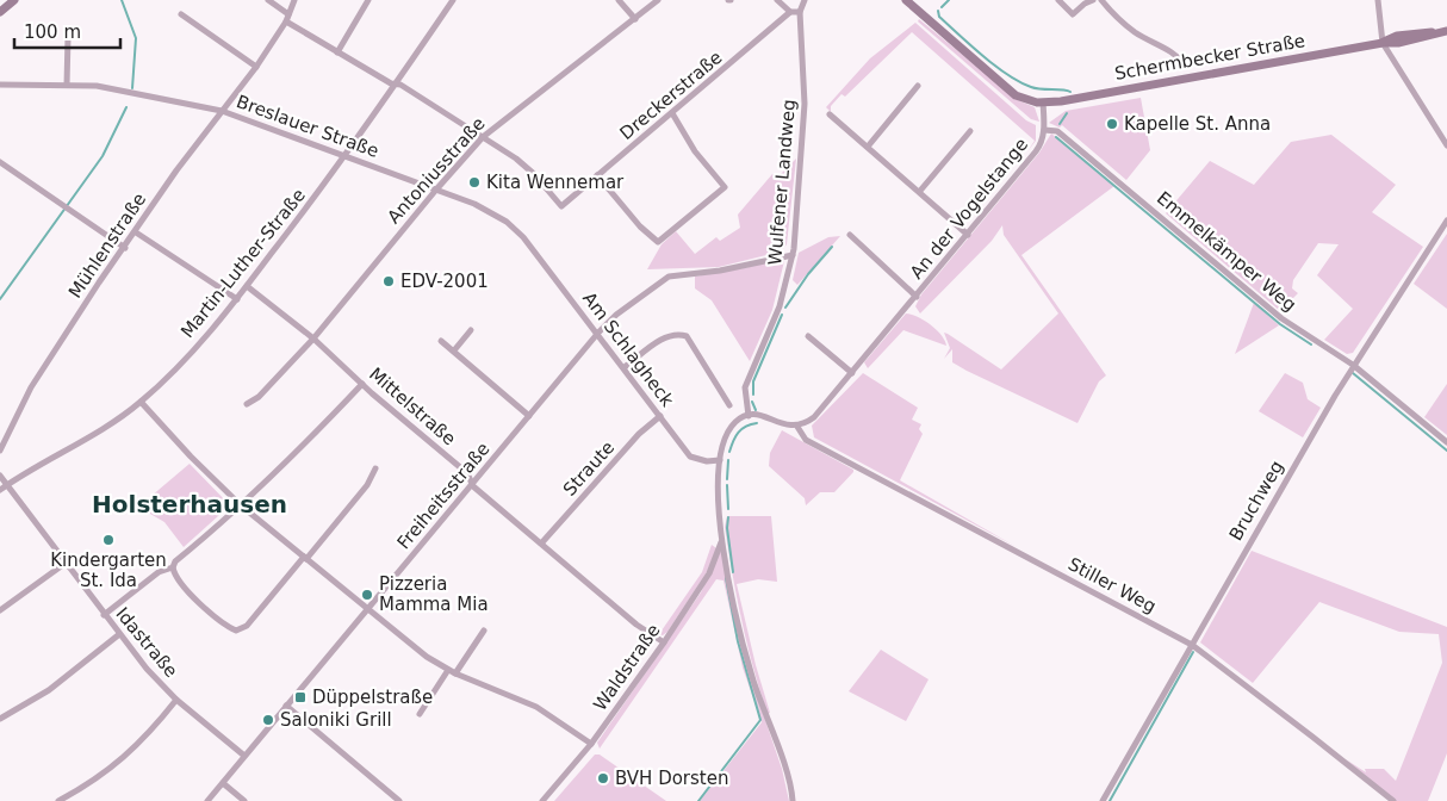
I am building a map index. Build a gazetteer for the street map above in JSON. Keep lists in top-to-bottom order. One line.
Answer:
{"streets":{"main road":["Schermbecker Straße"],"street":["Dreckerstraße","Breslauer Straße","Antoniusstraße","Wulfener Landweg","An der Vogelstange","Mühlenstraße","Emmelkämper Weg","Martin-Luther-Straße","Am Schlagheck","Mittelstraße","Straute","Freiheitsstraße","Bruchweg","Stiller Weg","Idastraße","Waldstraße"]},"crossings":[["Schermbecker Straße","An der Vogelstange"],["Dreckerstraße","Antoniusstraße"],["Breslauer Straße","Antoniusstraße"],["Breslauer Straße","Mühlenstraße"],["Breslauer Straße","Martin-Luther-Straße"],["Breslauer Straße","Am Schlagheck"],["Antoniusstraße","Mittelstraße"],["Wulfener Landweg","Freiheitsstraße"],["An der Vogelstange","Emmelkämper Weg"],["An der Vogelstange","Stiller Weg"],["Emmelkämper Weg","Bruchweg"],["Martin-Luther-Straße","Mittelstraße"],["Martin-Luther-Straße","Idastraße"],["Am Schlagheck","Straute"],["Am Schlagheck","Freiheitsstraße"],["Mittelstraße","Straute"],["Mittelstraße","Freiheitsstraße"],["Mittelstraße","Waldstraße"],["Freiheitsstraße","Idastraße"],["Bruchweg","Stiller Weg"]],"districts":["Holsterhausen"],"places":{"other":["Kapelle St. Anna","Kita Wennemar","EDV-2001","Kindergarten St. Ida","Pizzeria Mamma Mia","Saloniki Grill","BVH Dorsten"],"transit":["Düppelstraße"]},"scale_bar":"100 m"}
